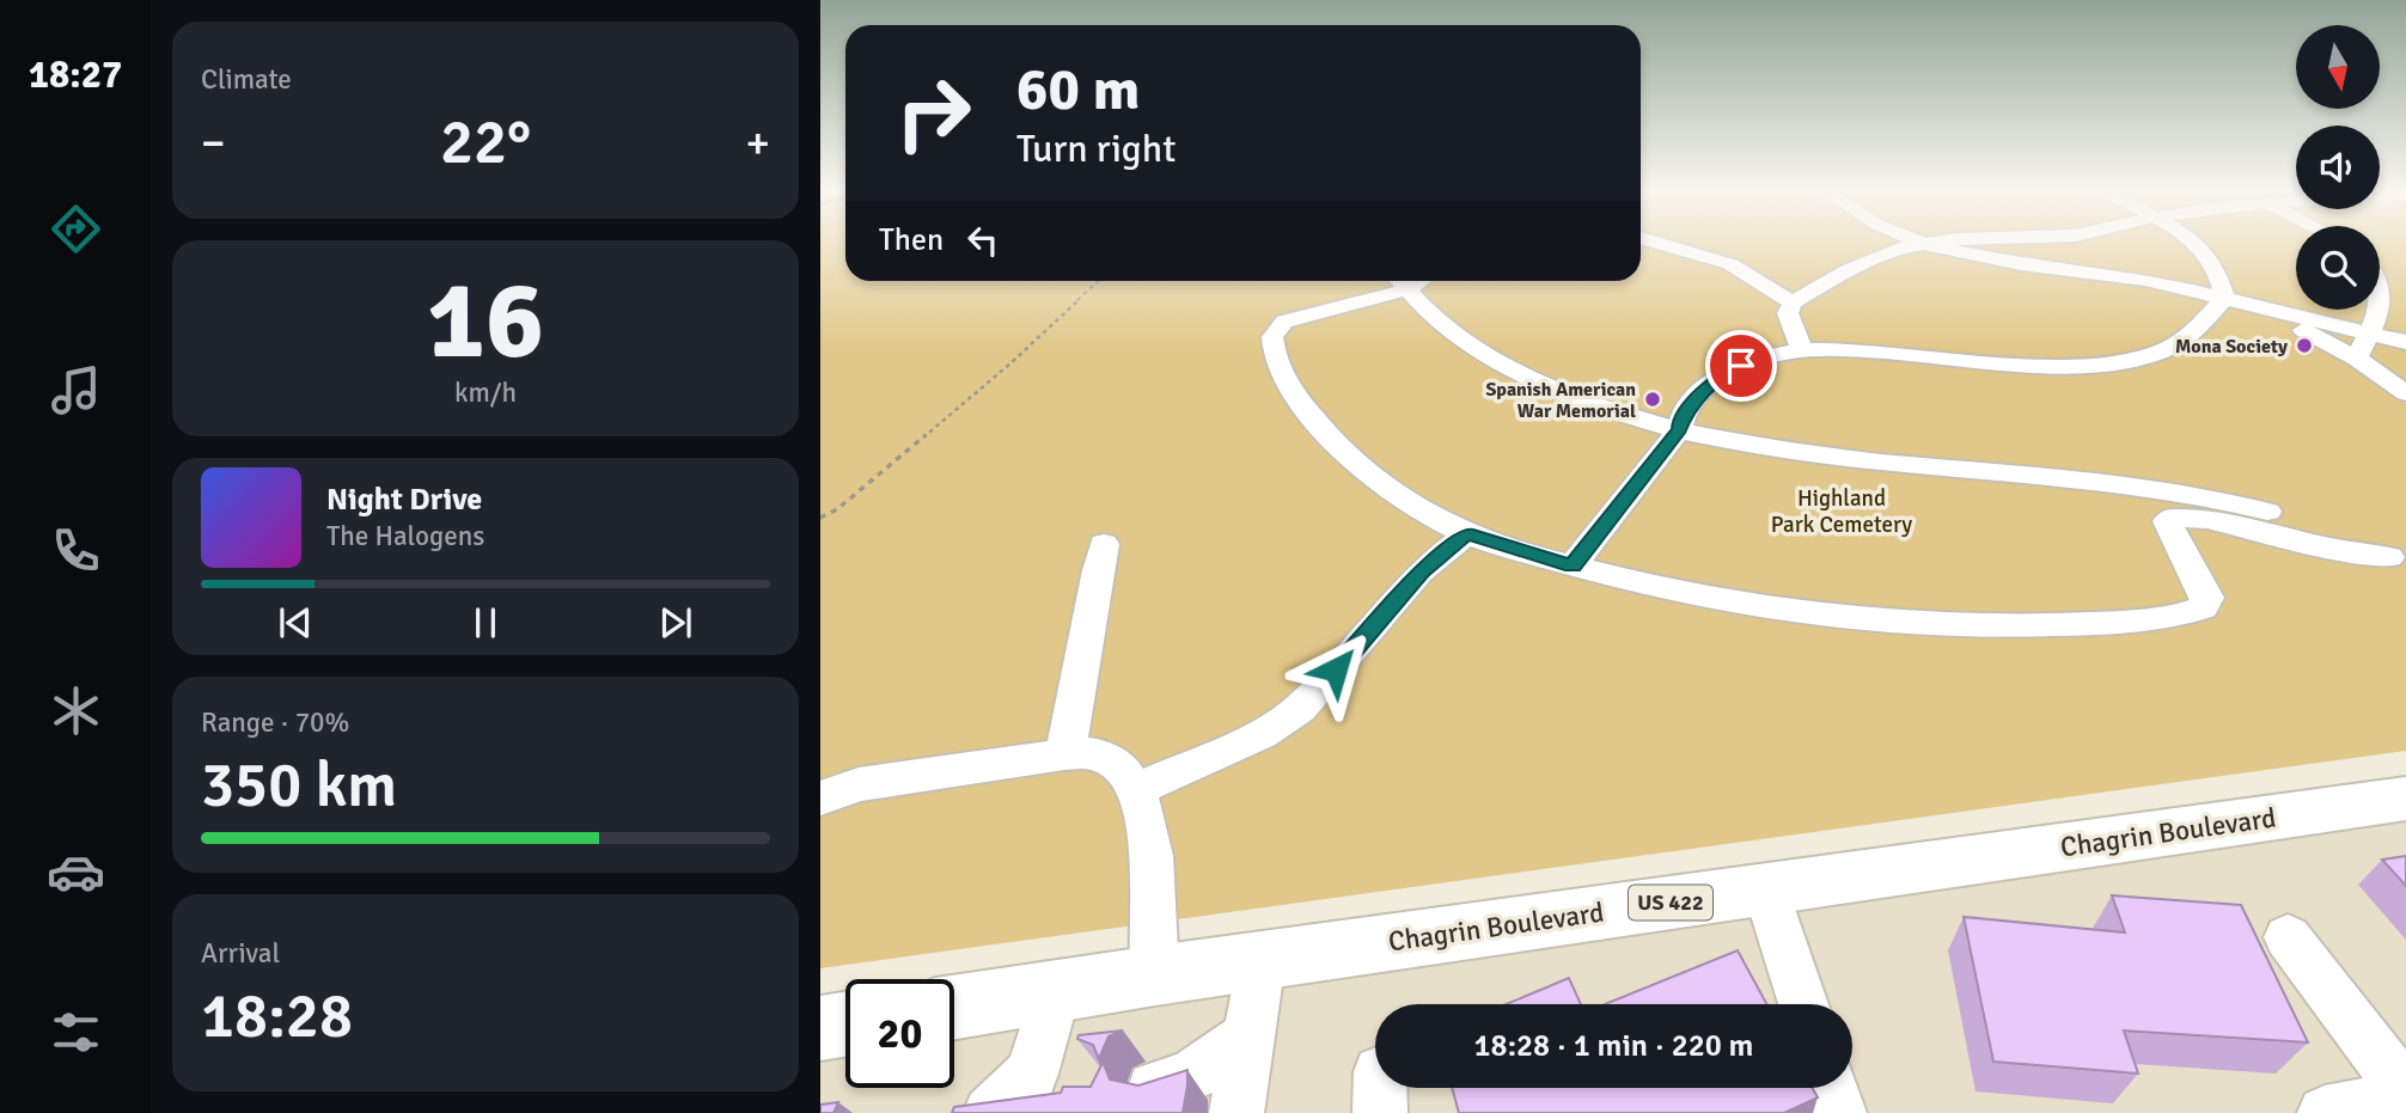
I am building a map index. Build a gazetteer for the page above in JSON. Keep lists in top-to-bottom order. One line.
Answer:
{"streets":{"main road":["Chagrin Boulevard","US 422"]},"parks":["Highland Park Cemetery"],"places":["Mona Society","Spanish American War Memorial"],"north":"bottom","page":{"tabs":"18:27","tile":["Climate",["16","km/h"],["Range · 70%","350 km"],["Arrival","18:28"]],"turn":["60 m","Turn right"],"heat":["−","22°","+"],"then":"Then","song":["Night Drive","The Halogens"],"limit":"20","trip":"18:28 · 1 min · 220 m"}}
